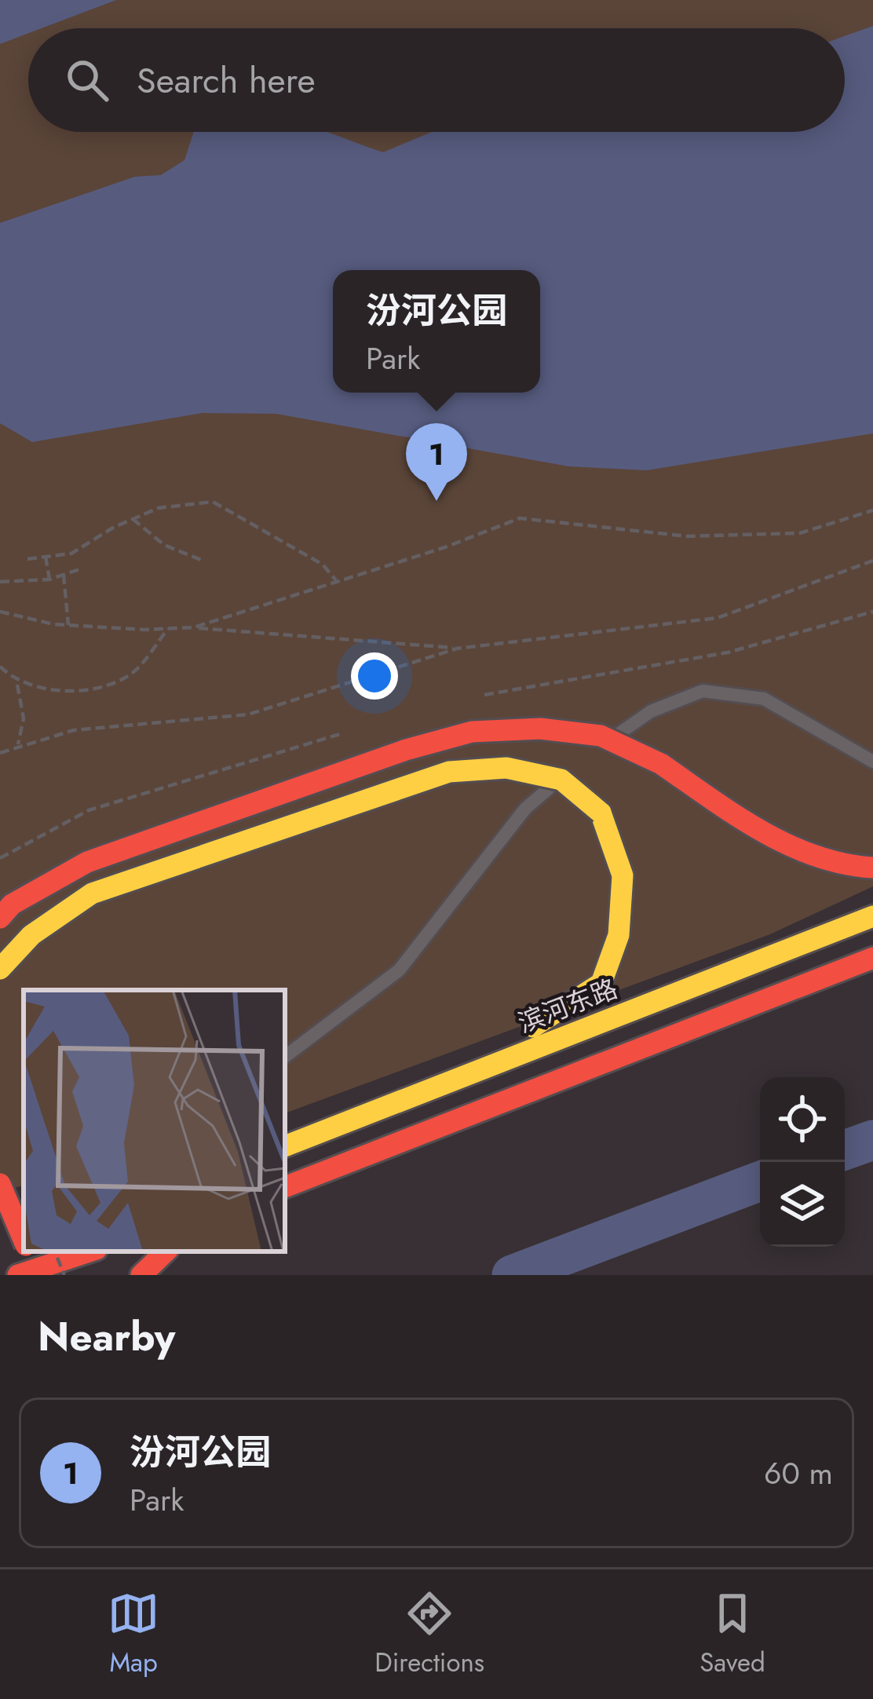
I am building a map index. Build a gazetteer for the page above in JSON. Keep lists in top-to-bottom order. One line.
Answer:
{"streets":{"main road":["滨河东路"]},"page":{"search":"Search here","popup":["汾河公园","Park"],"pins":"1","heading":"Nearby","list":[{"mark":"1","name":"汾河公园","note":"Park","value":"60 m"}],"nav":["Map","Directions","Saved"]}}
